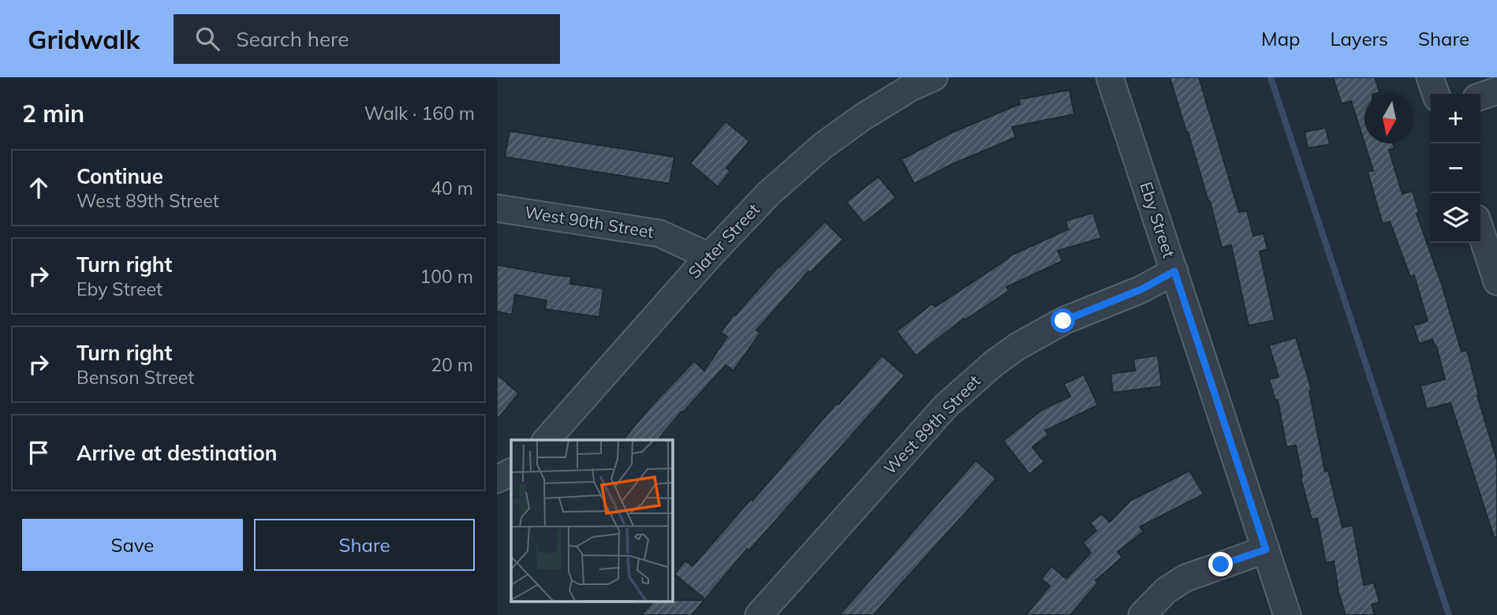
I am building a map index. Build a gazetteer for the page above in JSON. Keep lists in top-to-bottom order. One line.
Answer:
{"streets":{"street":["Eby Street","West 90th Street","Slater Street","West 89th Street"]},"crossings":[["Eby Street","West 89th Street"],["West 90th Street","Slater Street"]],"north":"bottom","page":{"header":"Gridwalk","search":"Search here","nav":["Map","Layers","Share"],"heading":["2 min","Walk · 160 m"],"map_buttons":["+","−"],"list":[["Continue","West 89th Street","40 m"],["Turn right","Eby Street","100 m"],["Turn right","Benson Street","20 m"],"Arrive at destination"],"buttons":["Save","Share"]}}
